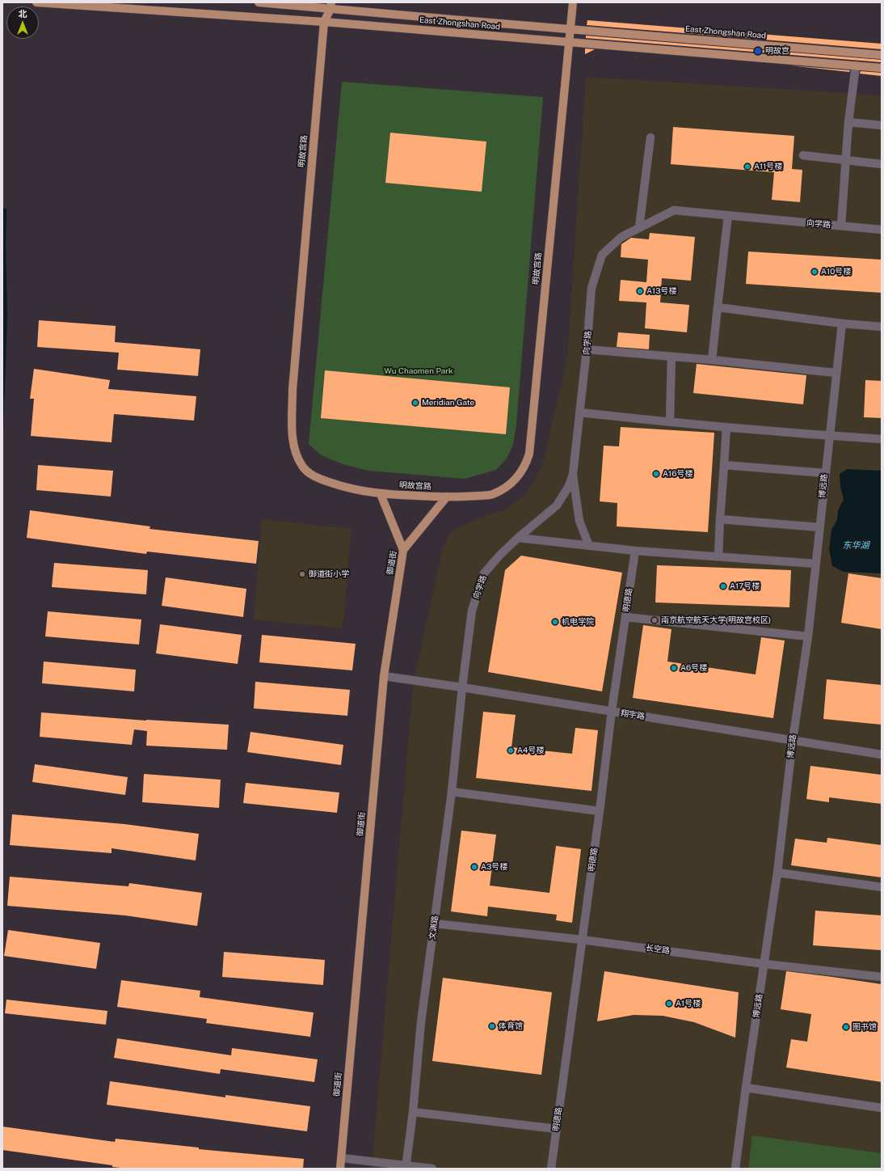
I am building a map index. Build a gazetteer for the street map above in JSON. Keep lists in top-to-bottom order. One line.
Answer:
{"streets":{"main road":["East Zhongshan Road","明故宫路","御道街"],"lane":["向学路","博远路","明德路","翔宇路","文渊路","长空路"]},"crossings":[["East Zhongshan Road","明故宫路"],["明故宫路","御道街"],["向学路","翔宇路"],["向学路","文渊路"],["博远路","翔宇路"],["博远路","长空路"],["御道街","翔宇路"],["明德路","翔宇路"],["明德路","长空路"],["翔宇路","文渊路"],["文渊路","长空路"]],"water":["东华湖"],"parks":["Wu Chaomen Park"],"places":["明故宫","A11号楼","A10号楼","A13号楼","Meridian Gate","A16号楼","御道街小学","A17号楼","南京航空航天大学(明故宫校区)","机电学院","A6号楼","A4号楼","A3号楼","A1号楼","体育馆","图书馆"],"north":"top"}
